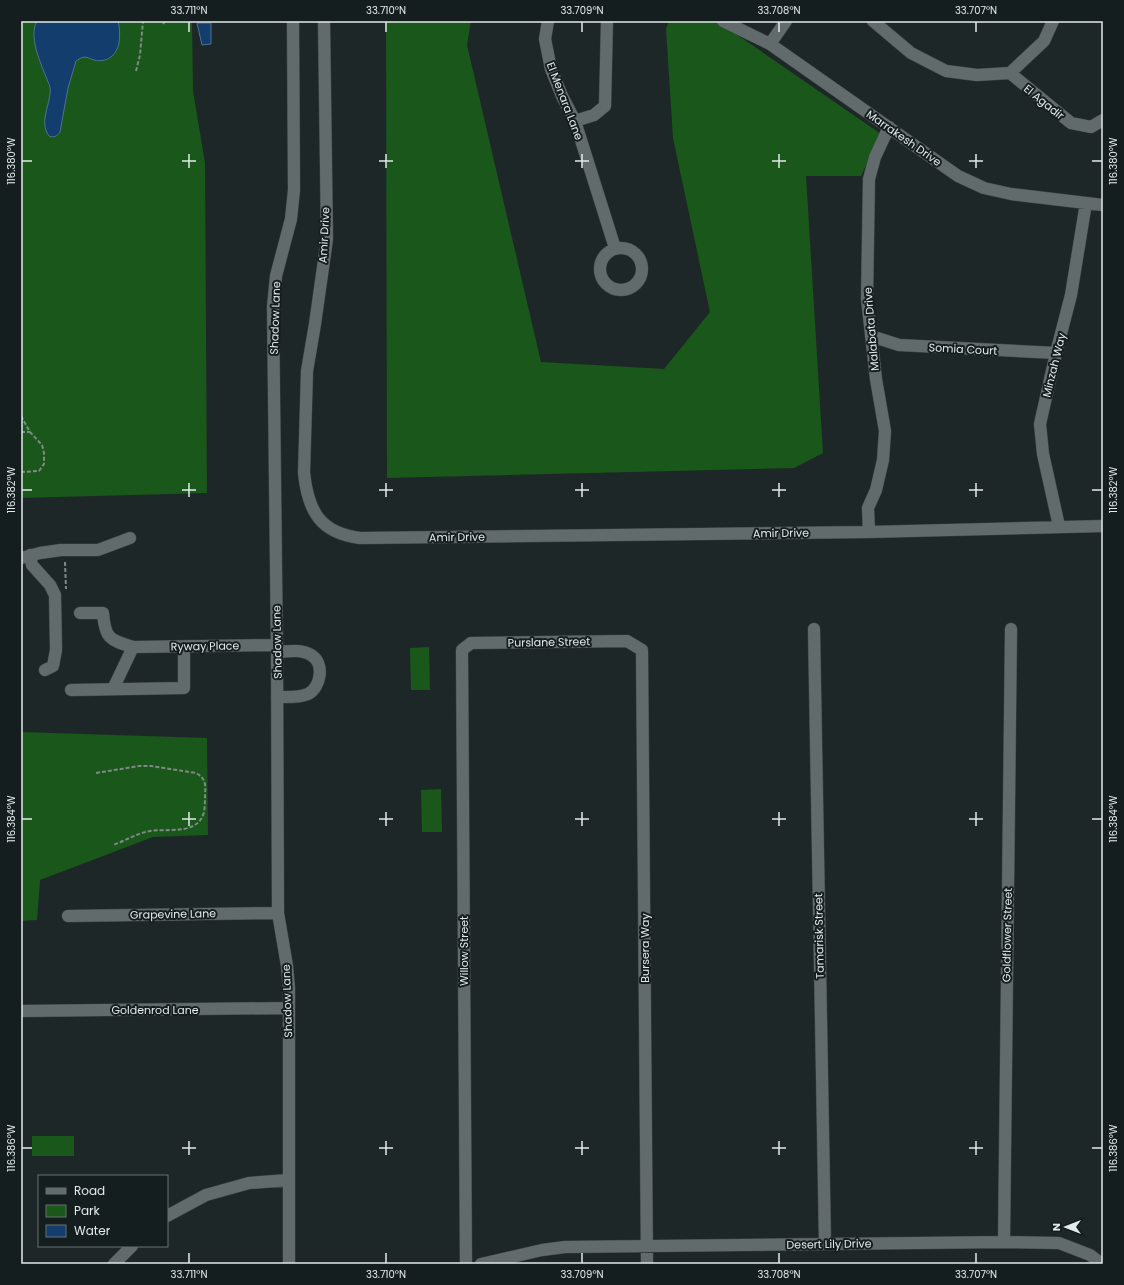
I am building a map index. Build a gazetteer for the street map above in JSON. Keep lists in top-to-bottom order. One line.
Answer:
{"streets":{"street":["El Menara Lane","El Agadir","Marrakesh Drive","Amir Drive","Shadow Lane","Malabata Drive","Somia Court","Minzah Way","Purslane Street","Ryway Place","Grapevine Lane","Goldflower Street","Tamarisk Street","Bursera Way","Willow Street","Goldenrod Lane","Desert Lily Drive"]},"crossings":[["Marrakesh Drive","Malabata Drive"],["Marrakesh Drive","Minzah Way"],["Amir Drive","Malabata Drive"],["Amir Drive","Minzah Way"],["Shadow Lane","Ryway Place"],["Shadow Lane","Grapevine Lane"],["Shadow Lane","Goldenrod Lane"],["Malabata Drive","Somia Court"],["Somia Court","Minzah Way"],["Purslane Street","Bursera Way"],["Purslane Street","Willow Street"],["Goldflower Street","Desert Lily Drive"],["Tamarisk Street","Desert Lily Drive"],["Bursera Way","Desert Lily Drive"]],"legend":["Road","Park","Water"],"north":"left","coordinates":["33.711°N","33.710°N","33.709°N","33.708°N","33.707°N","116.380°W","116.382°W","116.384°W","116.386°W"]}
